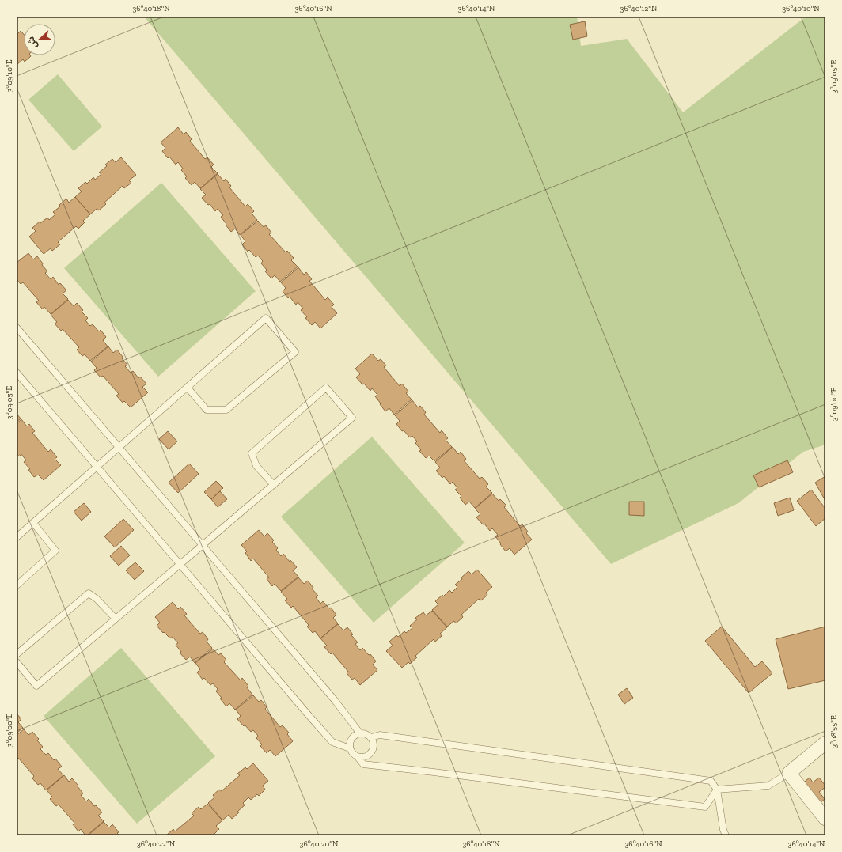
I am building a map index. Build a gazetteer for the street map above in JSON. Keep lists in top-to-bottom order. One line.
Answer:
{"north":"left","coordinates":["36°40'18\"N","36°40'16\"N","36°40'14\"N","36°40'12\"N","36°40'10\"N","3°09'10\"E","3°09'05\"E","3°09'00\"E","3°08'55\"E","36°40'22\"N","36°40'20\"N"]}
